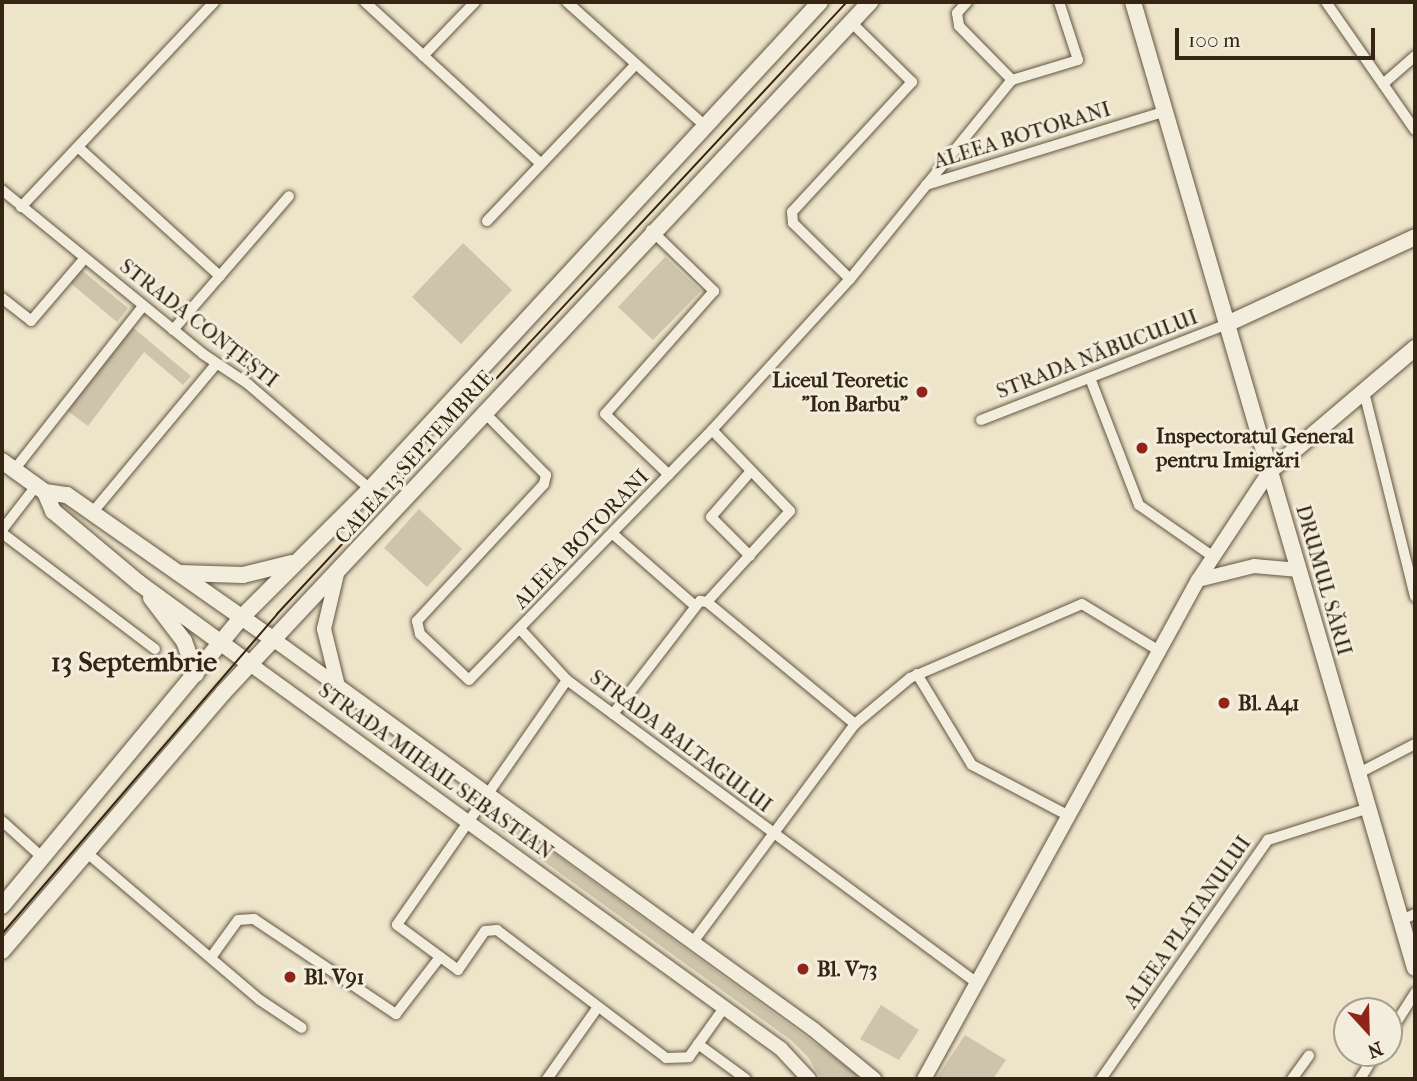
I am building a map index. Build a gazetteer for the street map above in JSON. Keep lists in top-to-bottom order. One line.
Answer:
{"streets":{"main road":["CALEA 13 SEPTEMBRIE","DRUMUL SĂRII","STRADA MIHAIL SEBASTIAN"],"street":["ALEEA BOTORANI","STRADA CONȚEȘTI","STRADA NĂBUCULUI","STRADA BALTAGULUI","ALEEA PLATANULUI"]},"crossings":[["ALEEA BOTORANI","CALEA 13 SEPTEMBRIE"],["ALEEA BOTORANI","DRUMUL SĂRII"],["ALEEA BOTORANI","STRADA BALTAGULUI"],["STRADA CONȚEȘTI","CALEA 13 SEPTEMBRIE"],["STRADA NĂBUCULUI","DRUMUL SĂRII"],["CALEA 13 SEPTEMBRIE","STRADA MIHAIL SEBASTIAN"],["DRUMUL SĂRII","ALEEA PLATANULUI"],["STRADA BALTAGULUI","STRADA MIHAIL SEBASTIAN"]],"districts":["13 Septembrie"],"places":["Liceul Teoretic \"Ion Barbu\"","Inspectoratul General pentru Imigrări","Bl. A41","Bl. V73","Bl. V91"],"scale_bar":"100 m","north":"bottom"}
